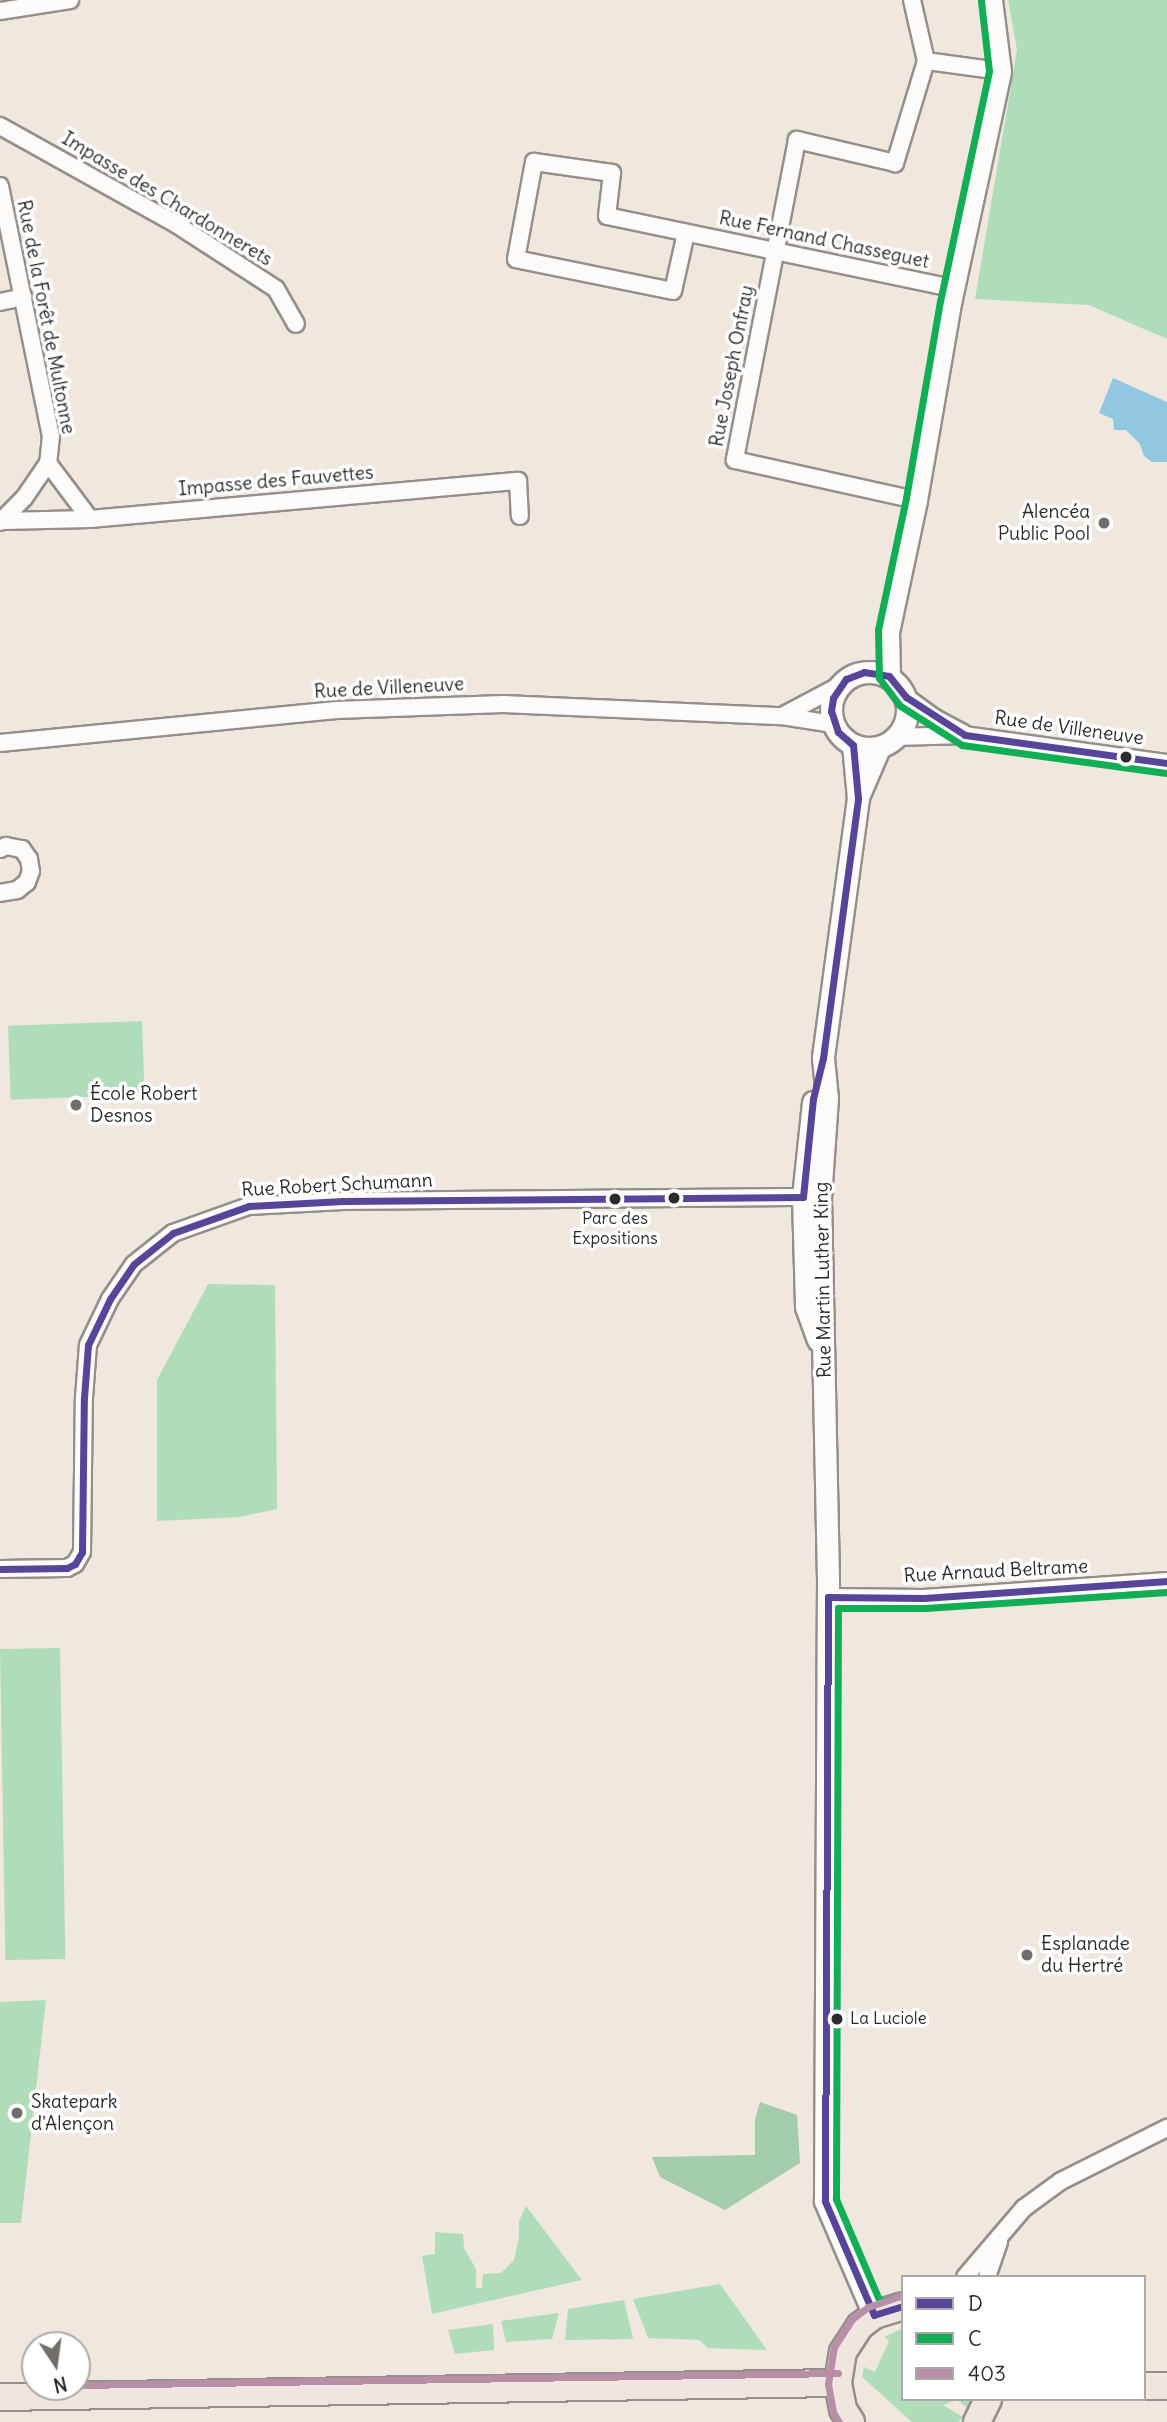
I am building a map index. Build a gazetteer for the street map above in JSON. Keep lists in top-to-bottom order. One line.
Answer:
{"streets":{"street":["Impasse des Chardonnerets","Rue Fernand Chasseguet","Rue de la Forêt de Multonne","Rue Joseph Onfray","Impasse des Fauvettes","Rue de Villeneuve","Rue Robert Schumann","Rue Martin Luther King","Rue Arnaud Beltrame"]},"crossings":[["Rue Fernand Chasseguet","Rue Joseph Onfray"],["Rue de la Forêt de Multonne","Impasse des Fauvettes"],["Rue de Villeneuve","Rue Martin Luther King"],["Rue Robert Schumann","Rue Martin Luther King"],["Rue Martin Luther King","Rue Arnaud Beltrame"]],"places":["Alencéa Public Pool","École Robert Desnos","Parc des Expositions","Esplanade du Hertré","La Luciole","Skatepark d'Alençon"],"lines":["transit line C","transit line D","transit line 403"],"legend":["D","C","403"],"north":"bottom"}
